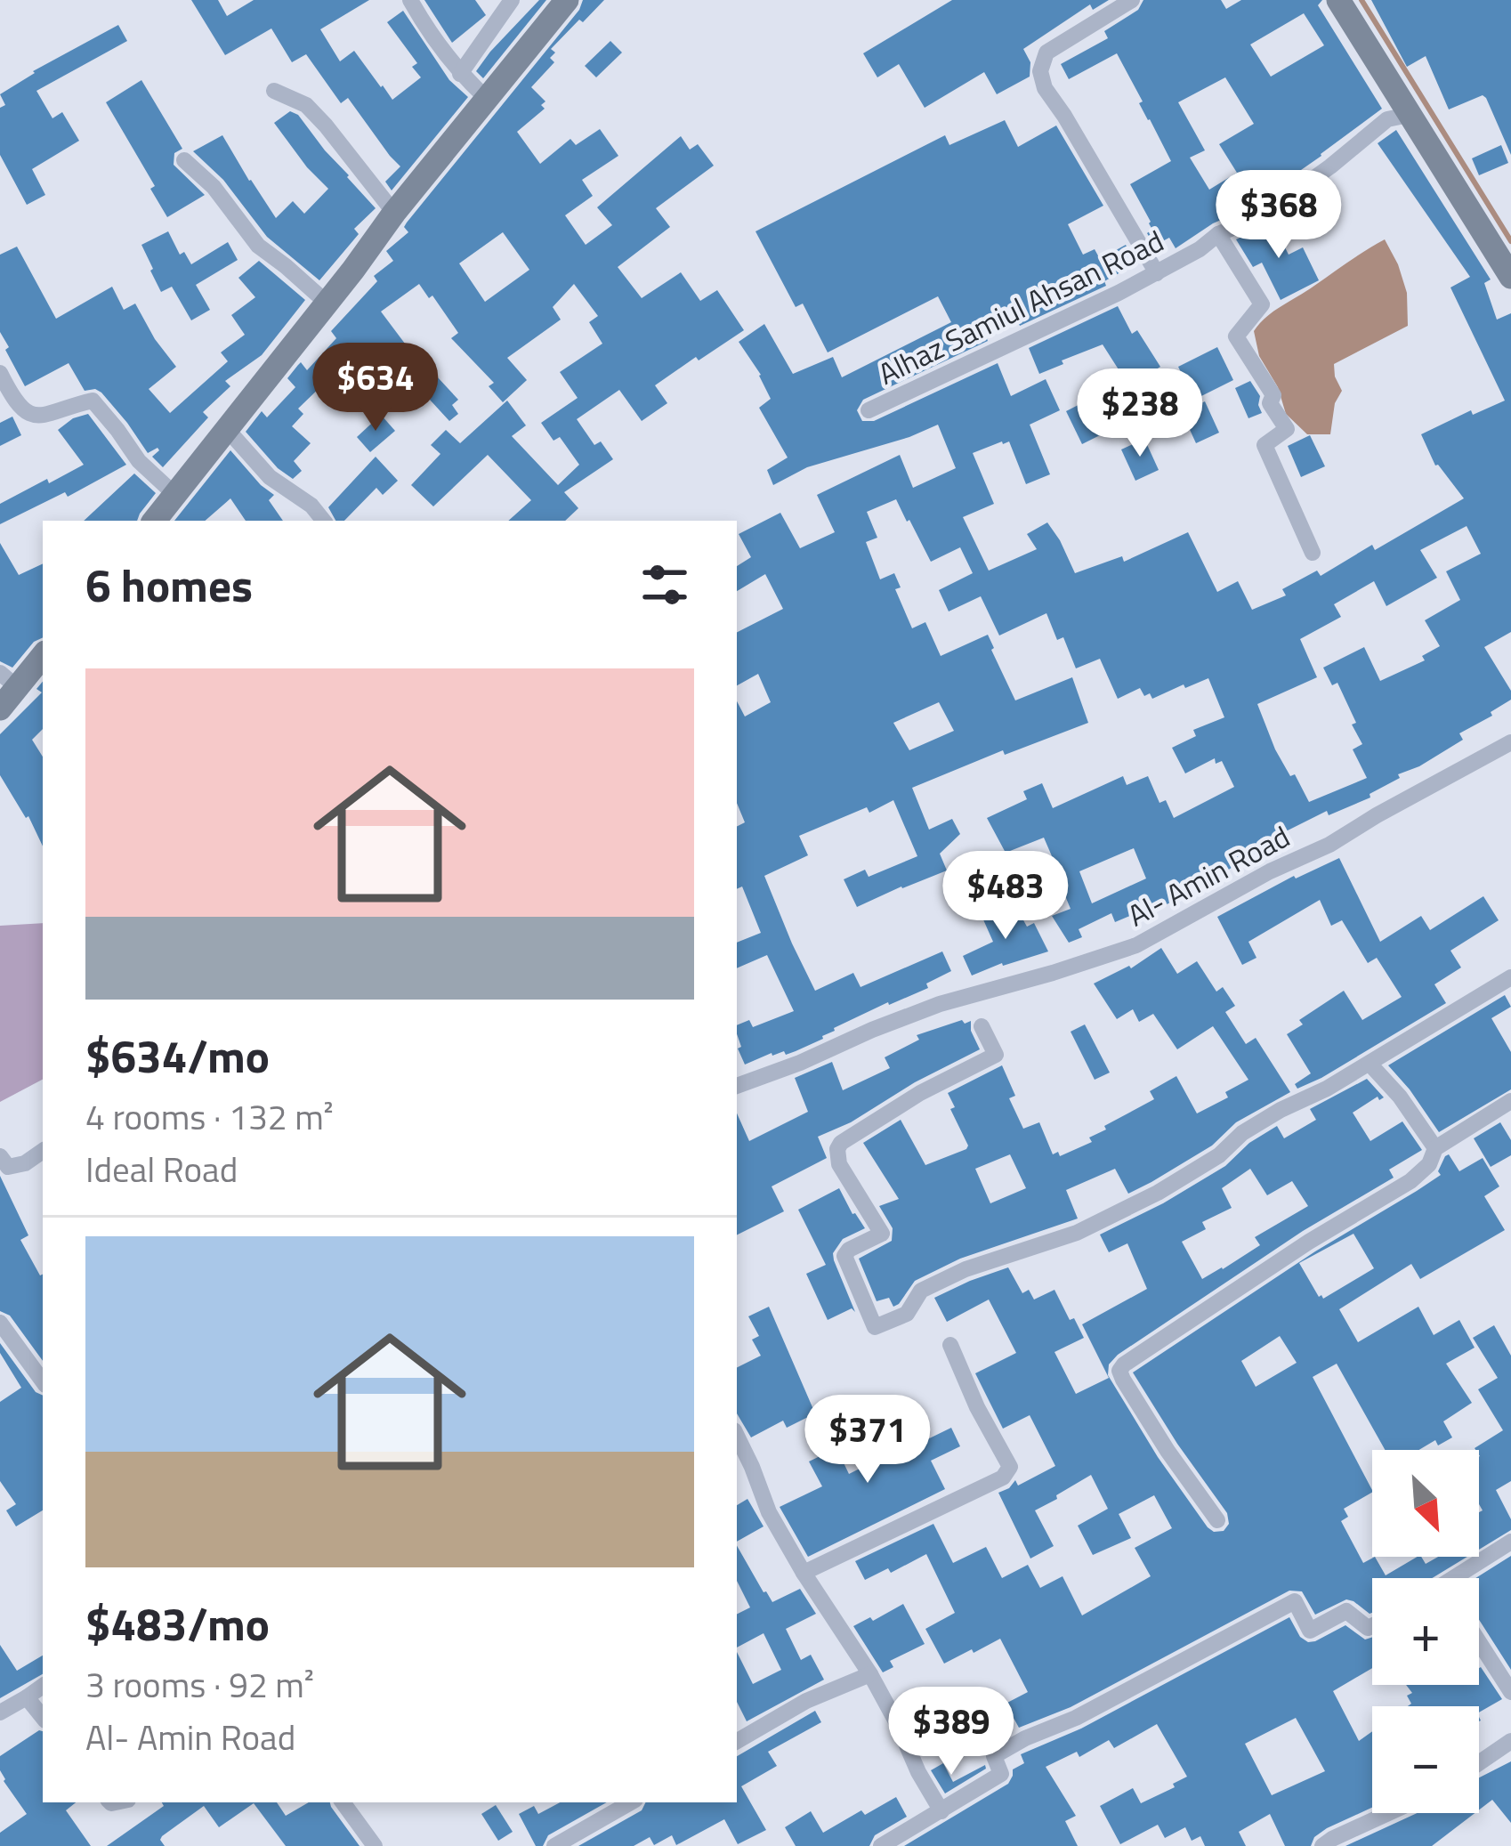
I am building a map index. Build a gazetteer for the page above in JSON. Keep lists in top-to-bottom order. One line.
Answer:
{"streets":{"street":["Alhaz Samiul Ahsan Road","Al- Amin Road"]},"north":"bottom right","page":{"price":["$368","$634","$238","$483","$371","$389"],"heading":"6 homes","list":[{"name":"$634/mo","note":"4 rooms · 132 m² · Ideal Road"},{"name":"$483/mo","note":"3 rooms · 92 m² · Al- Amin Road"}],"map_buttons":["+","−"]}}
